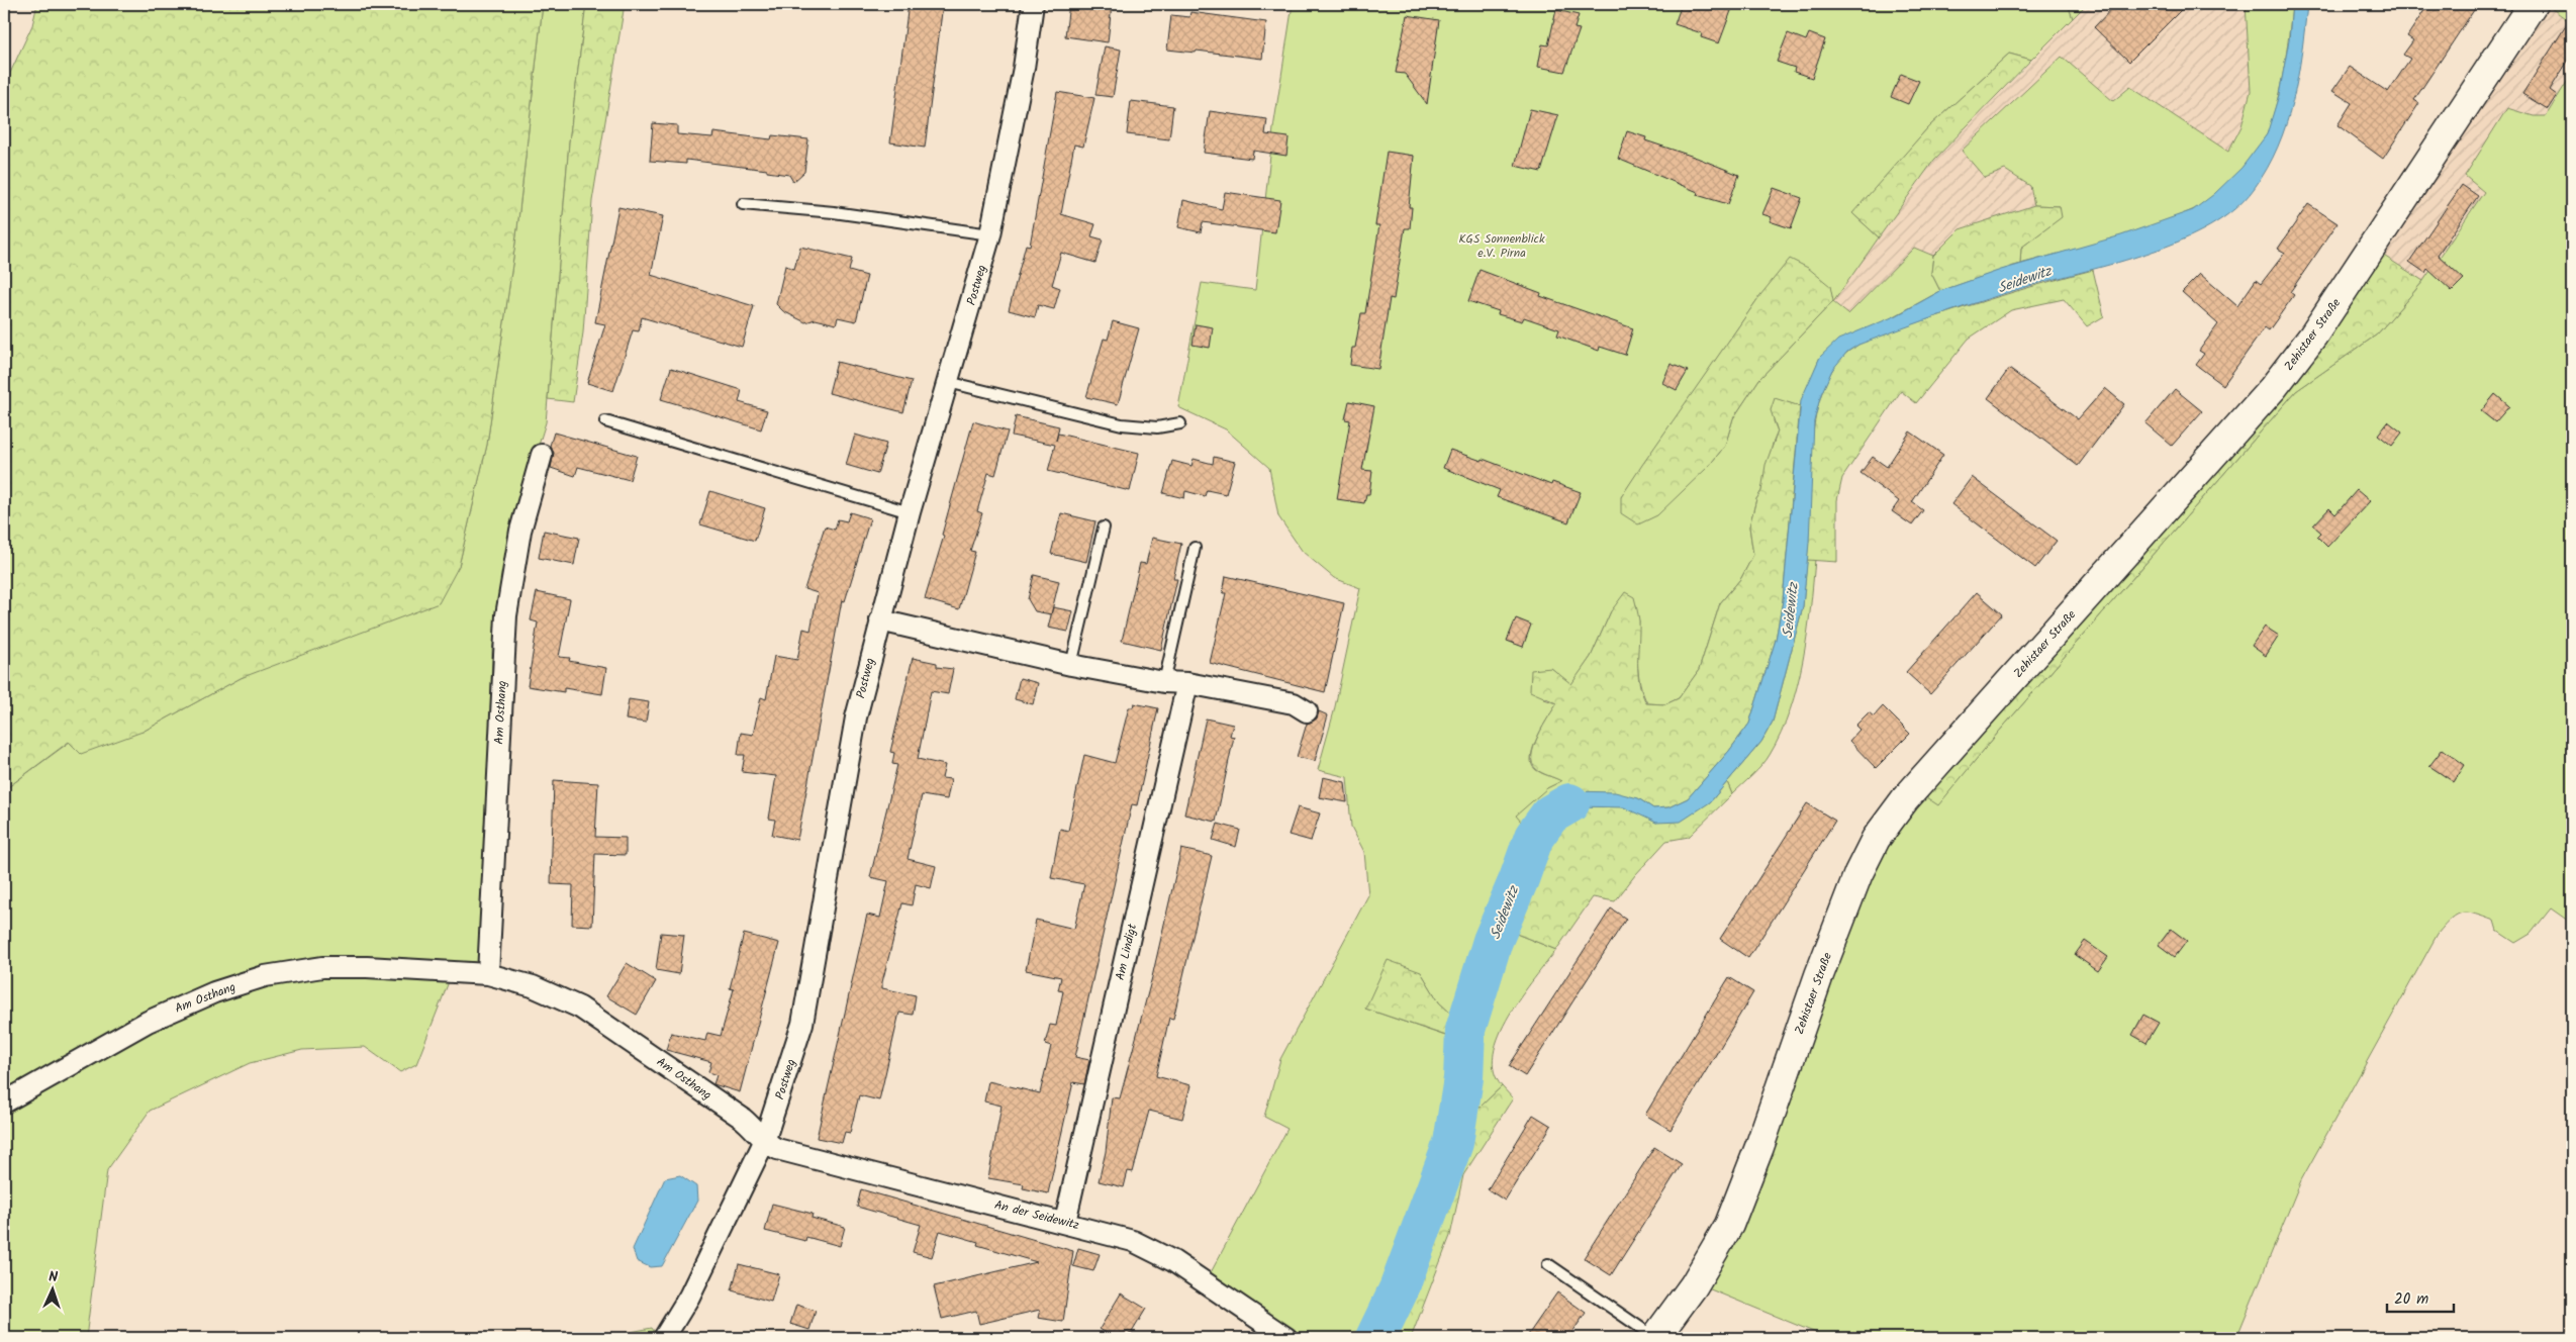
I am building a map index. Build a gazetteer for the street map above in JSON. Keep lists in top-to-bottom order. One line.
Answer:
{"streets":{"main road":["Zehistaer Straße"],"street":["Postweg","Am Osthang","Am Lindigt","An der Seidewitz"]},"crossings":[["Postweg","Am Osthang"],["Postweg","An der Seidewitz"],["Am Osthang","An der Seidewitz"],["Am Lindigt","An der Seidewitz"]],"water":["Seidewitz"],"parks":["KGS Sonnenblick e.V. Pirna"],"scale_bar":"20 m","north":"top"}
